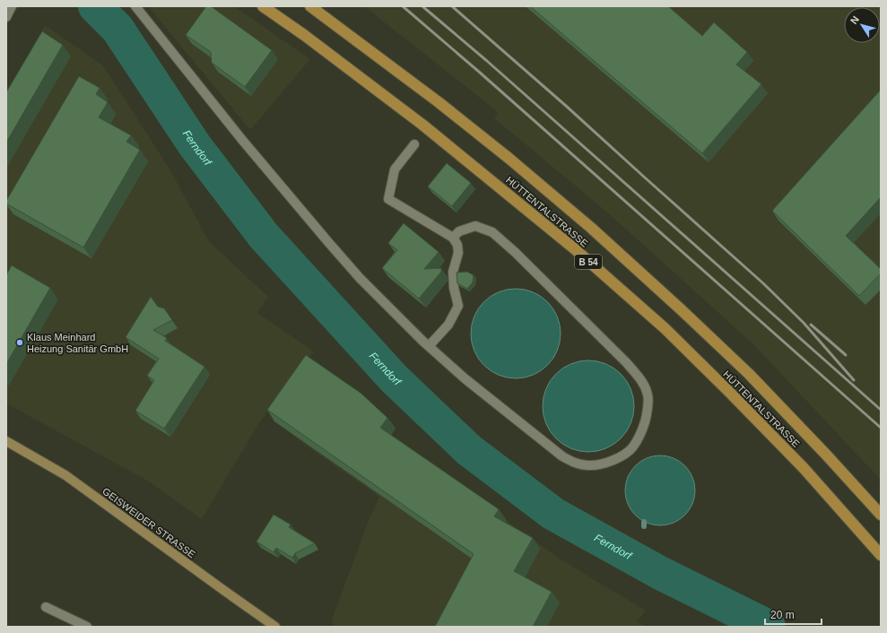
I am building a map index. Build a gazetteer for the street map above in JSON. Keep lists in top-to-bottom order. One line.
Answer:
{"streets":{"highway":["HÜTTENTALSTRASSE","B 54"],"main road":["GEISWEIDER STRASSE"]},"water":["Ferndorf"],"places":["Klaus Meinhard Heizung Sanitär GmbH"],"scale_bar":"20 m","north":"top left"}
